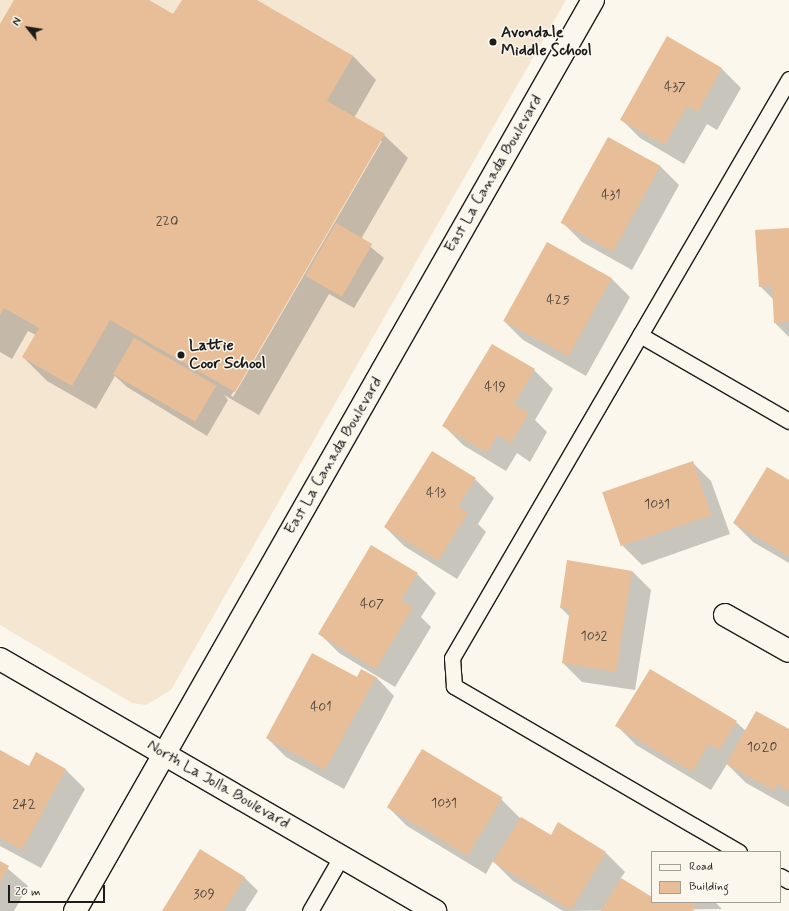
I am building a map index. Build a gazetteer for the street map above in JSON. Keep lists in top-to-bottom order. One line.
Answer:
{"streets":{"street":["East La Canada Boulevard","North La Jolla Boulevard"]},"crossings":[["East La Canada Boulevard","North La Jolla Boulevard"]],"places":["Avondale Middle School","Lattie Coor School"],"house_numbers":["437","431","220","425","419","413","1031","407","1032","401","1020","1031","242","309"],"legend":["Road","Building"],"scale_bar":"20 m","north":"top left"}
